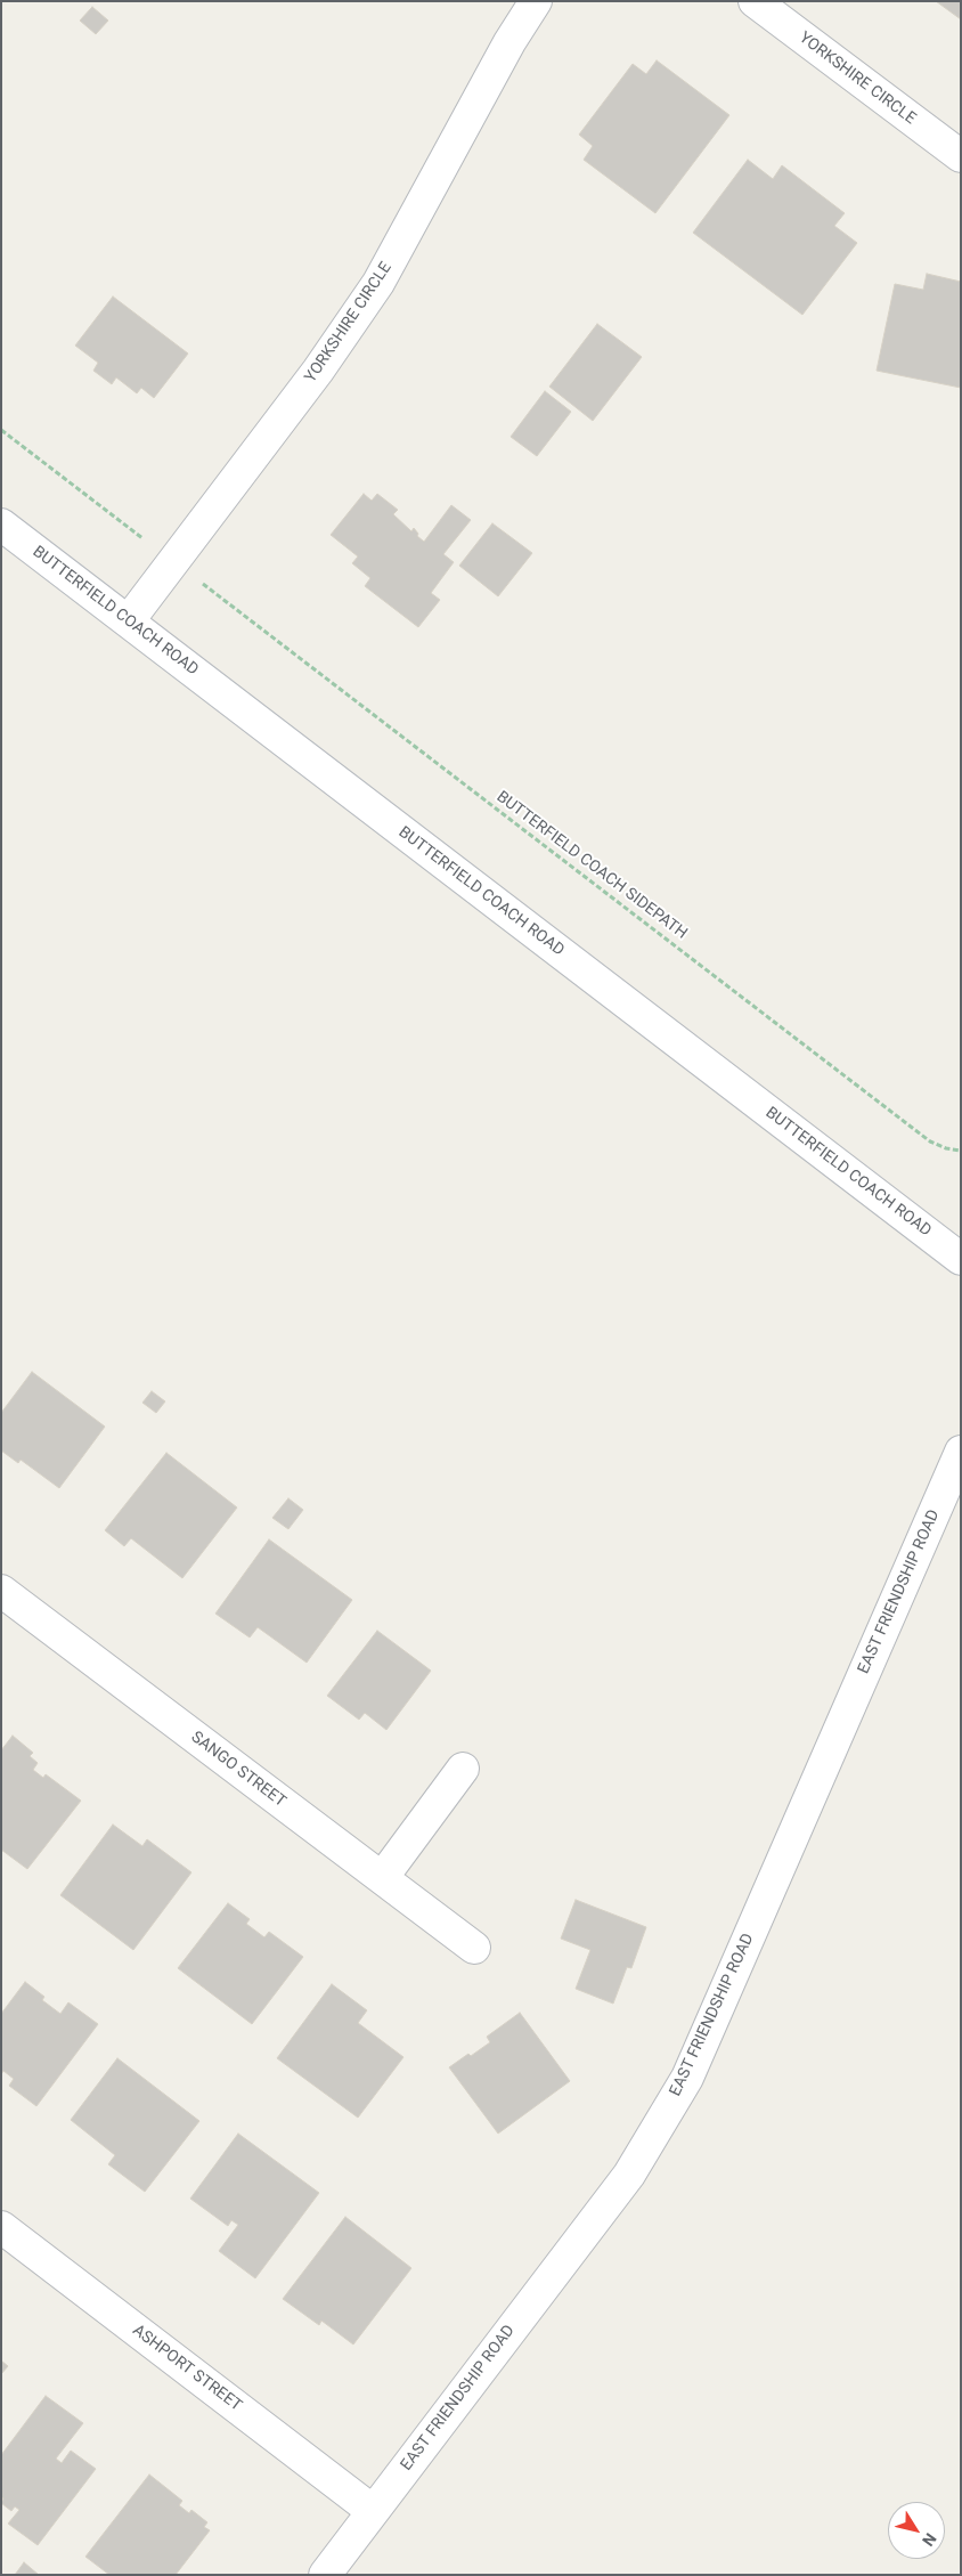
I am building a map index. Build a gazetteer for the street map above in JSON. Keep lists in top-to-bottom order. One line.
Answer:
{"streets":{"street":["YORKSHIRE CIRCLE","BUTTERFIELD COACH ROAD","EAST FRIENDSHIP ROAD","SANGO STREET","ASHPORT STREET"],"path":["BUTTERFIELD COACH SIDEPATH"]},"crossings":[["YORKSHIRE CIRCLE","BUTTERFIELD COACH ROAD"],["EAST FRIENDSHIP ROAD","ASHPORT STREET"]],"north":"bottom right"}
